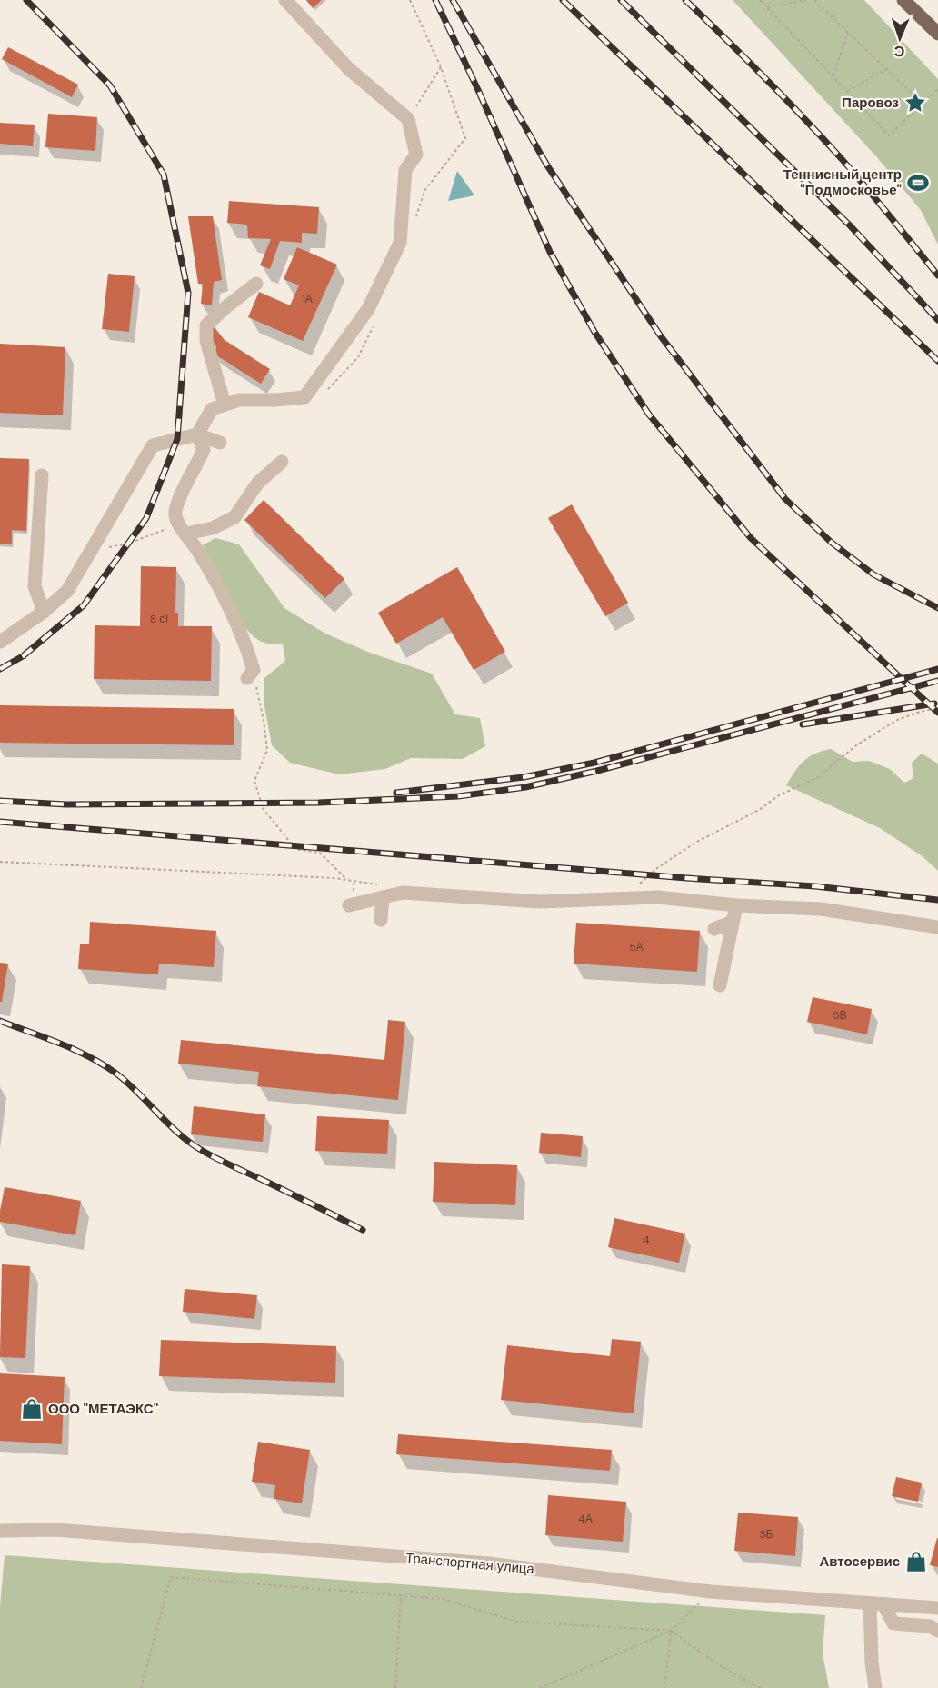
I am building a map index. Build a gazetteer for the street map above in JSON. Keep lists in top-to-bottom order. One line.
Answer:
{"streets":{"street":["Транспортная улица"]},"places":{"place":["Паровоз"],"sports":["Теннисный центр \"Подмосковье\""],"shop":["ООО \"МЕТАЭКС\"","Автосервис"]},"house_numbers":["1А","8 с1","5А","5В","4","4А","3Б"],"north":"bottom"}
